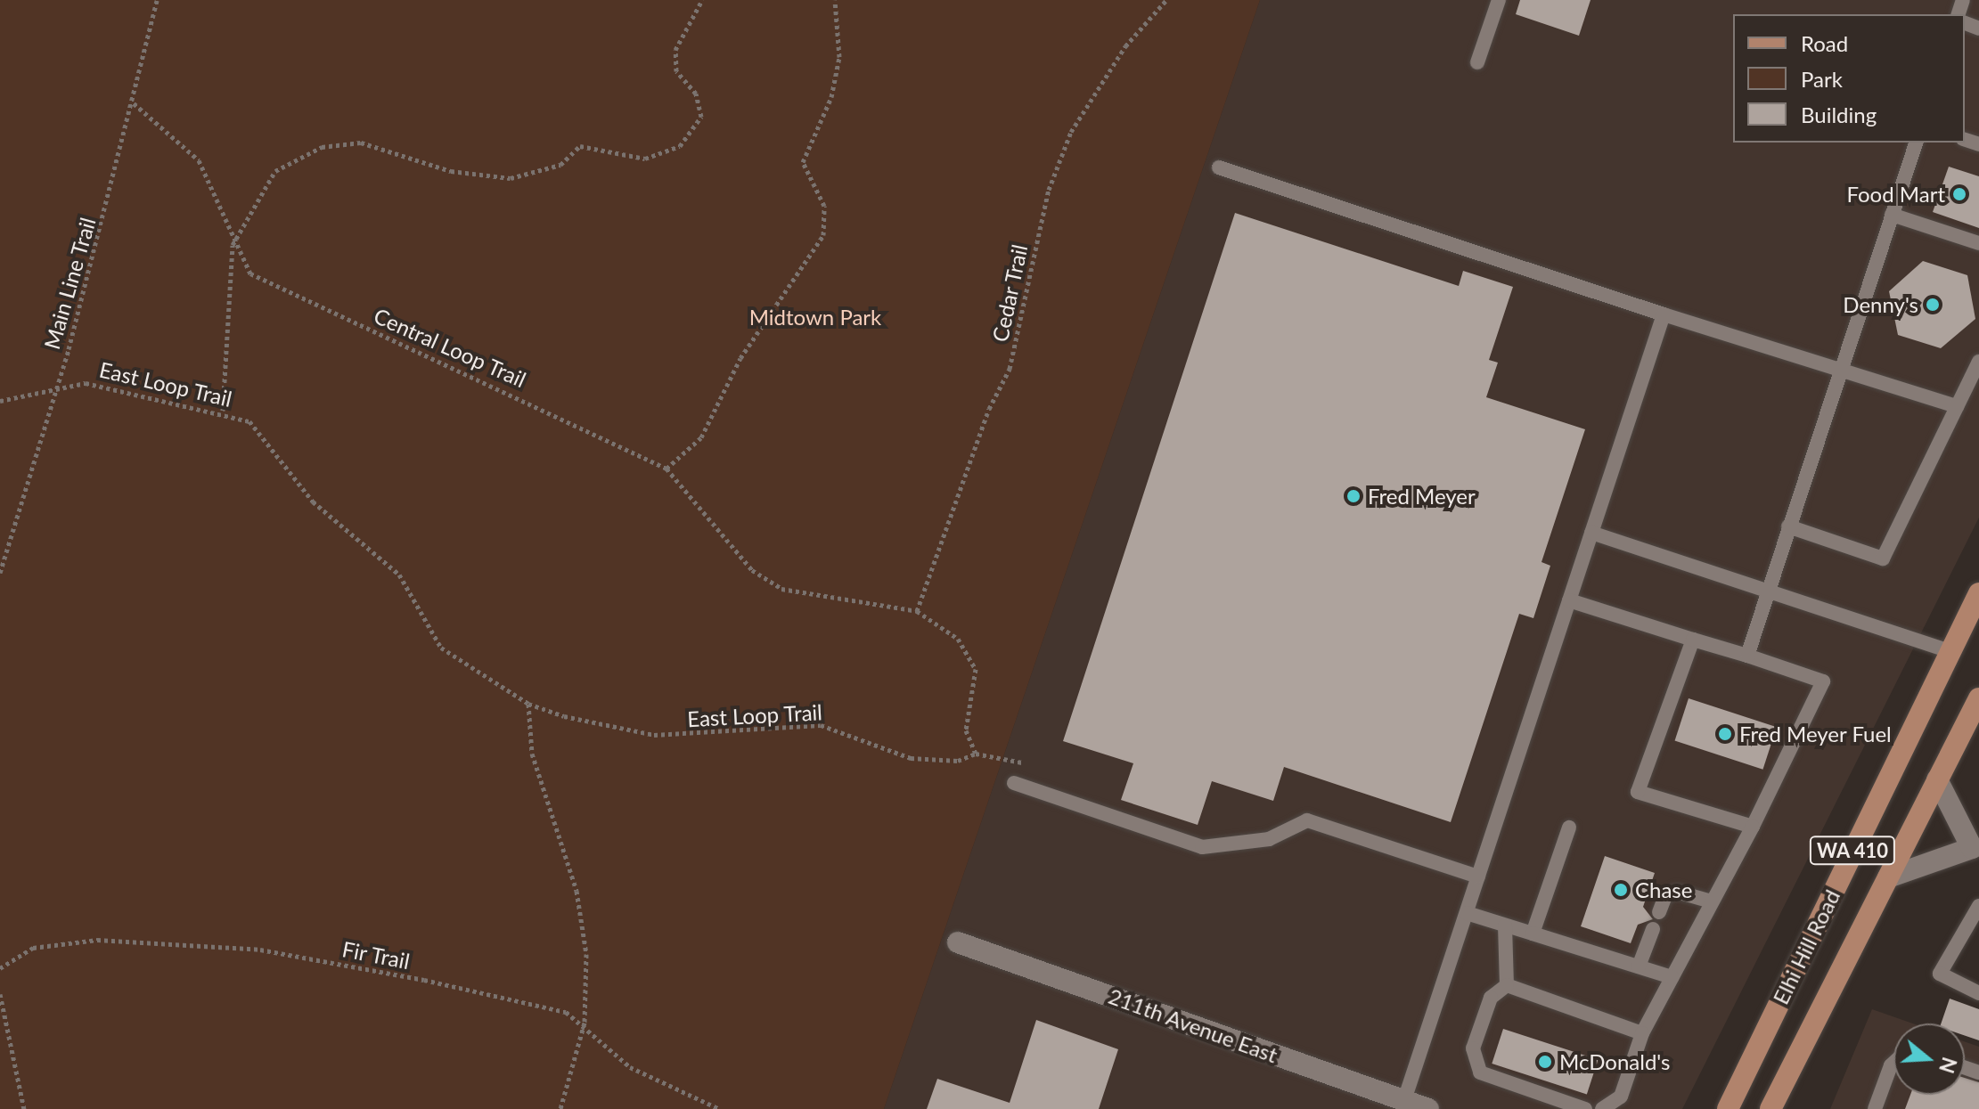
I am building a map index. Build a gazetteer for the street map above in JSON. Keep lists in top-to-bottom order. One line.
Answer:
{"streets":{"main road":["WA 410","Elhi Hill Road"],"street":["211th Avenue East"],"path":["Main Line Trail","Cedar Trail","Central Loop Trail","East Loop Trail","Fir Trail"]},"crossings":[["Main Line Trail","East Loop Trail"],["Cedar Trail","Central Loop Trail"],["Central Loop Trail","East Loop Trail"]],"parks":["Midtown Park"],"places":["Food Mart","Denny's","Fred Meyer","Fred Meyer Fuel","Chase","McDonald's"],"legend":["Road","Park","Building"],"north":"right"}
